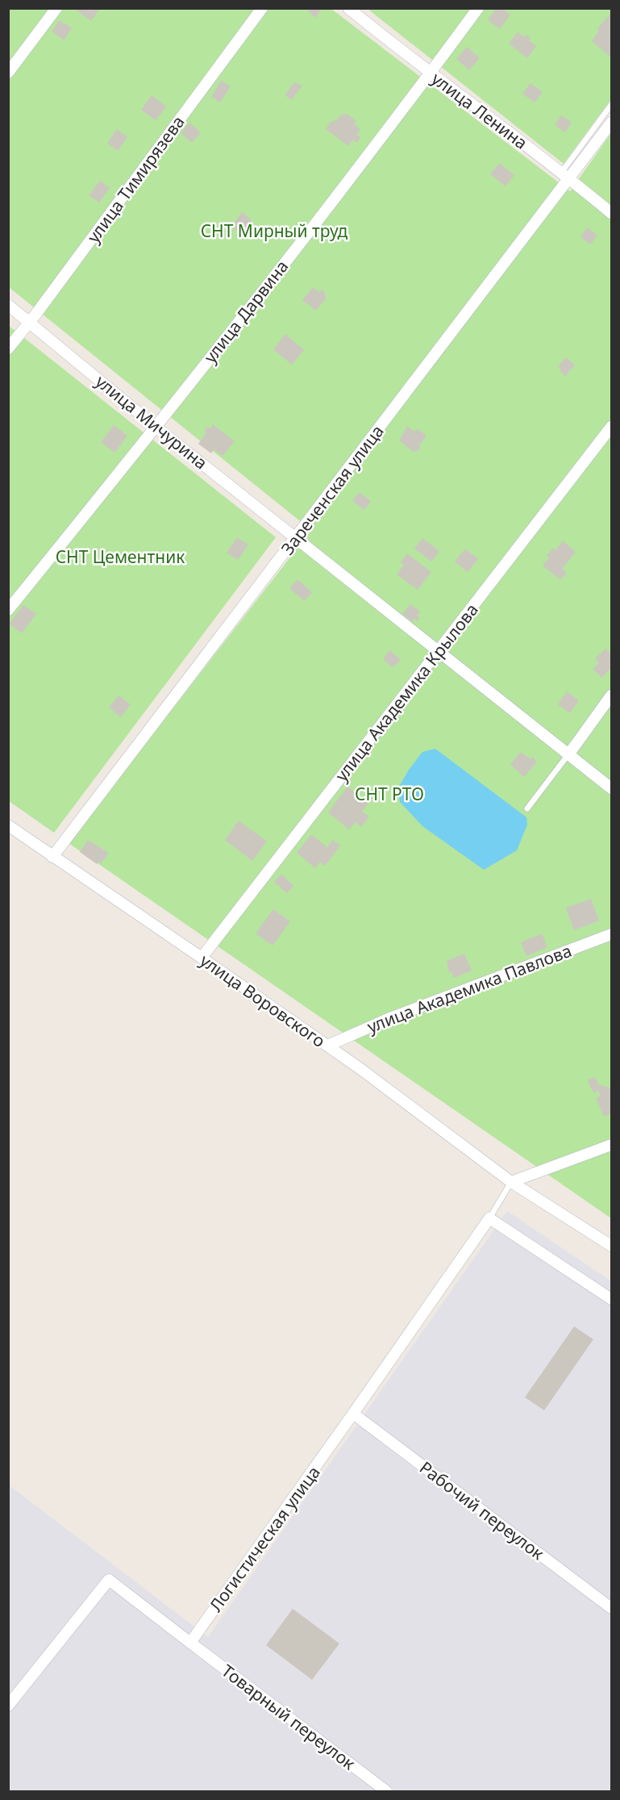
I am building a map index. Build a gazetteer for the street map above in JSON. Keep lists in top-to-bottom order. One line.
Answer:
{"streets":{"street":["улица Ленина","улица Тимирязева","улица Дарвина","улица Мичурина","Зареченская улица","улица Академика Крылова","улица Академика Павлова","улица Воровского","Рабочий переулок","Логистическая улица","Товарный переулок"]},"crossings":[["улица Ленина","улица Дарвина"],["улица Ленина","Зареченская улица"],["улица Тимирязева","улица Мичурина"],["улица Дарвина","улица Мичурина"],["улица Мичурина","Зареченская улица"],["улица Мичурина","улица Академика Крылова"],["Зареченская улица","улица Воровского"],["улица Академика Крылова","улица Воровского"],["улица Академика Павлова","улица Воровского"],["Рабочий переулок","Логистическая улица"],["Логистическая улица","Товарный переулок"]],"parks":["СНТ Мирный труд","СНТ Цементник","СНТ РТО"]}
